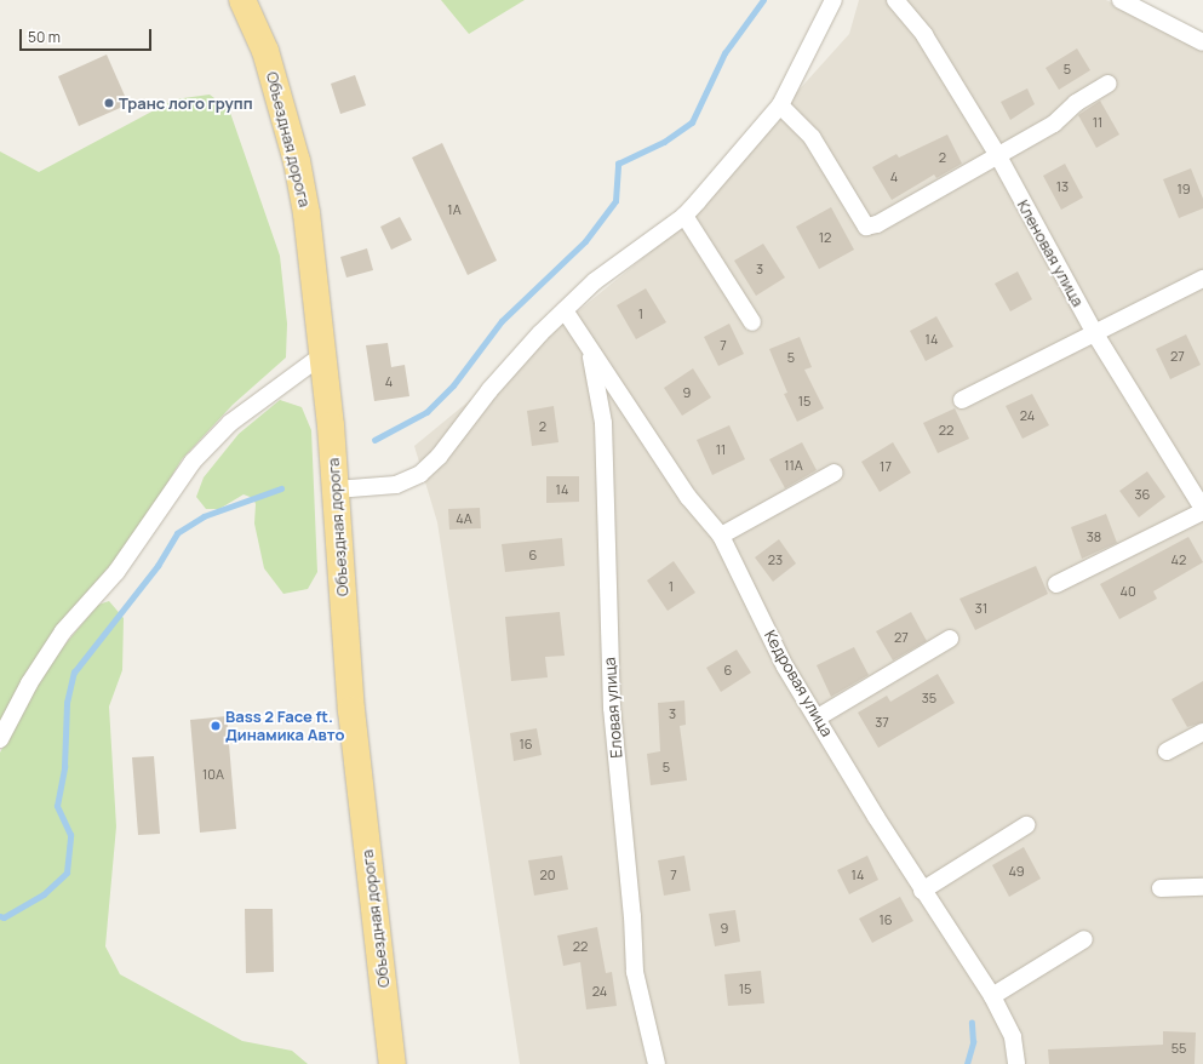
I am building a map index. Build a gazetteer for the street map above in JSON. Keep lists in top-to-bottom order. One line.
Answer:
{"streets":{"main road":["Объездная дорога"],"street":["Кленовая улица","Кедровая улица","Еловая улица"]},"crossings":[["Кедровая улица","Еловая улица"]],"places":["Транс лого групп","Bass 2 Face ft. Динамика Авто"],"house_numbers":["5","11","2","4","13","19","1А","12","3","1","14","7","27","5","4","9","15","24","2","22","11","11А","17","14","36","4А","38","6","23","42","1","40","31","27","6","35","3","37","16","5","10А","49","20","7","14","16","9","22","15","24","55"],"scale_bar":"50 m"}
